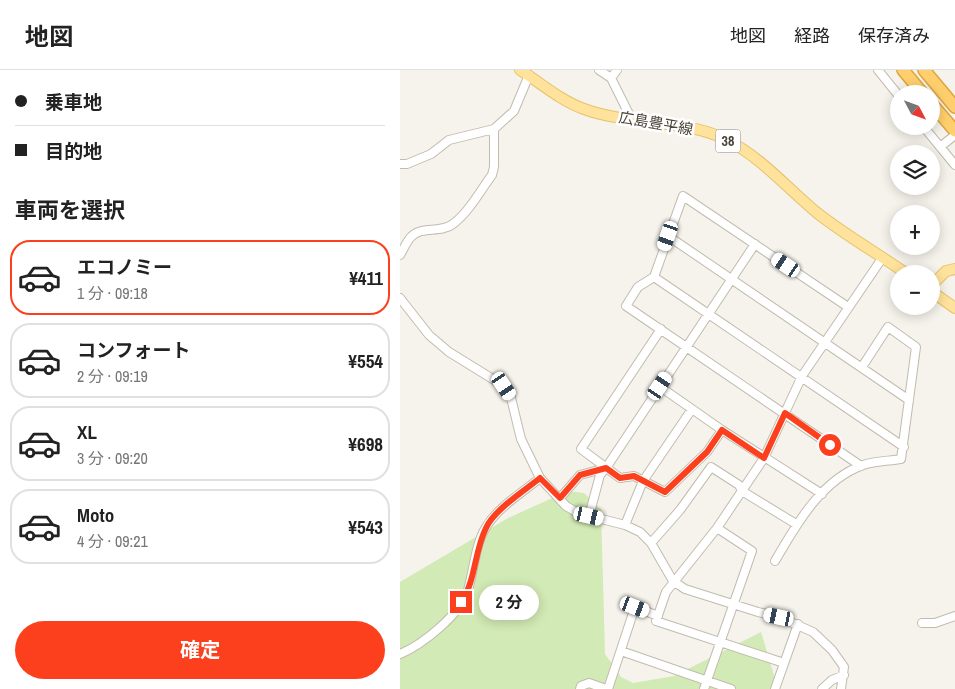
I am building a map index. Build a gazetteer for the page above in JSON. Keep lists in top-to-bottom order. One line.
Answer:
{"streets":{"main road":["広島豊平線","38"]},"north":"bottom right","page":{"header":"地図","nav":["地図","経路","保存済み"],"banner":["乗車地","目的地"],"map_buttons":["+","−"],"heading":"車両を選択","list":[{"name":"エコノミー","note":"1 分 · 09:18","value":"¥411"},{"name":"コンフォート","note":"2 分 · 09:19","value":"¥554"},{"name":"XL","note":"3 分 · 09:20","value":"¥698"},{"name":"Moto","note":"4 分 · 09:21","value":"¥543"}],"bubble":"2 分","buttons":"確定"}}
